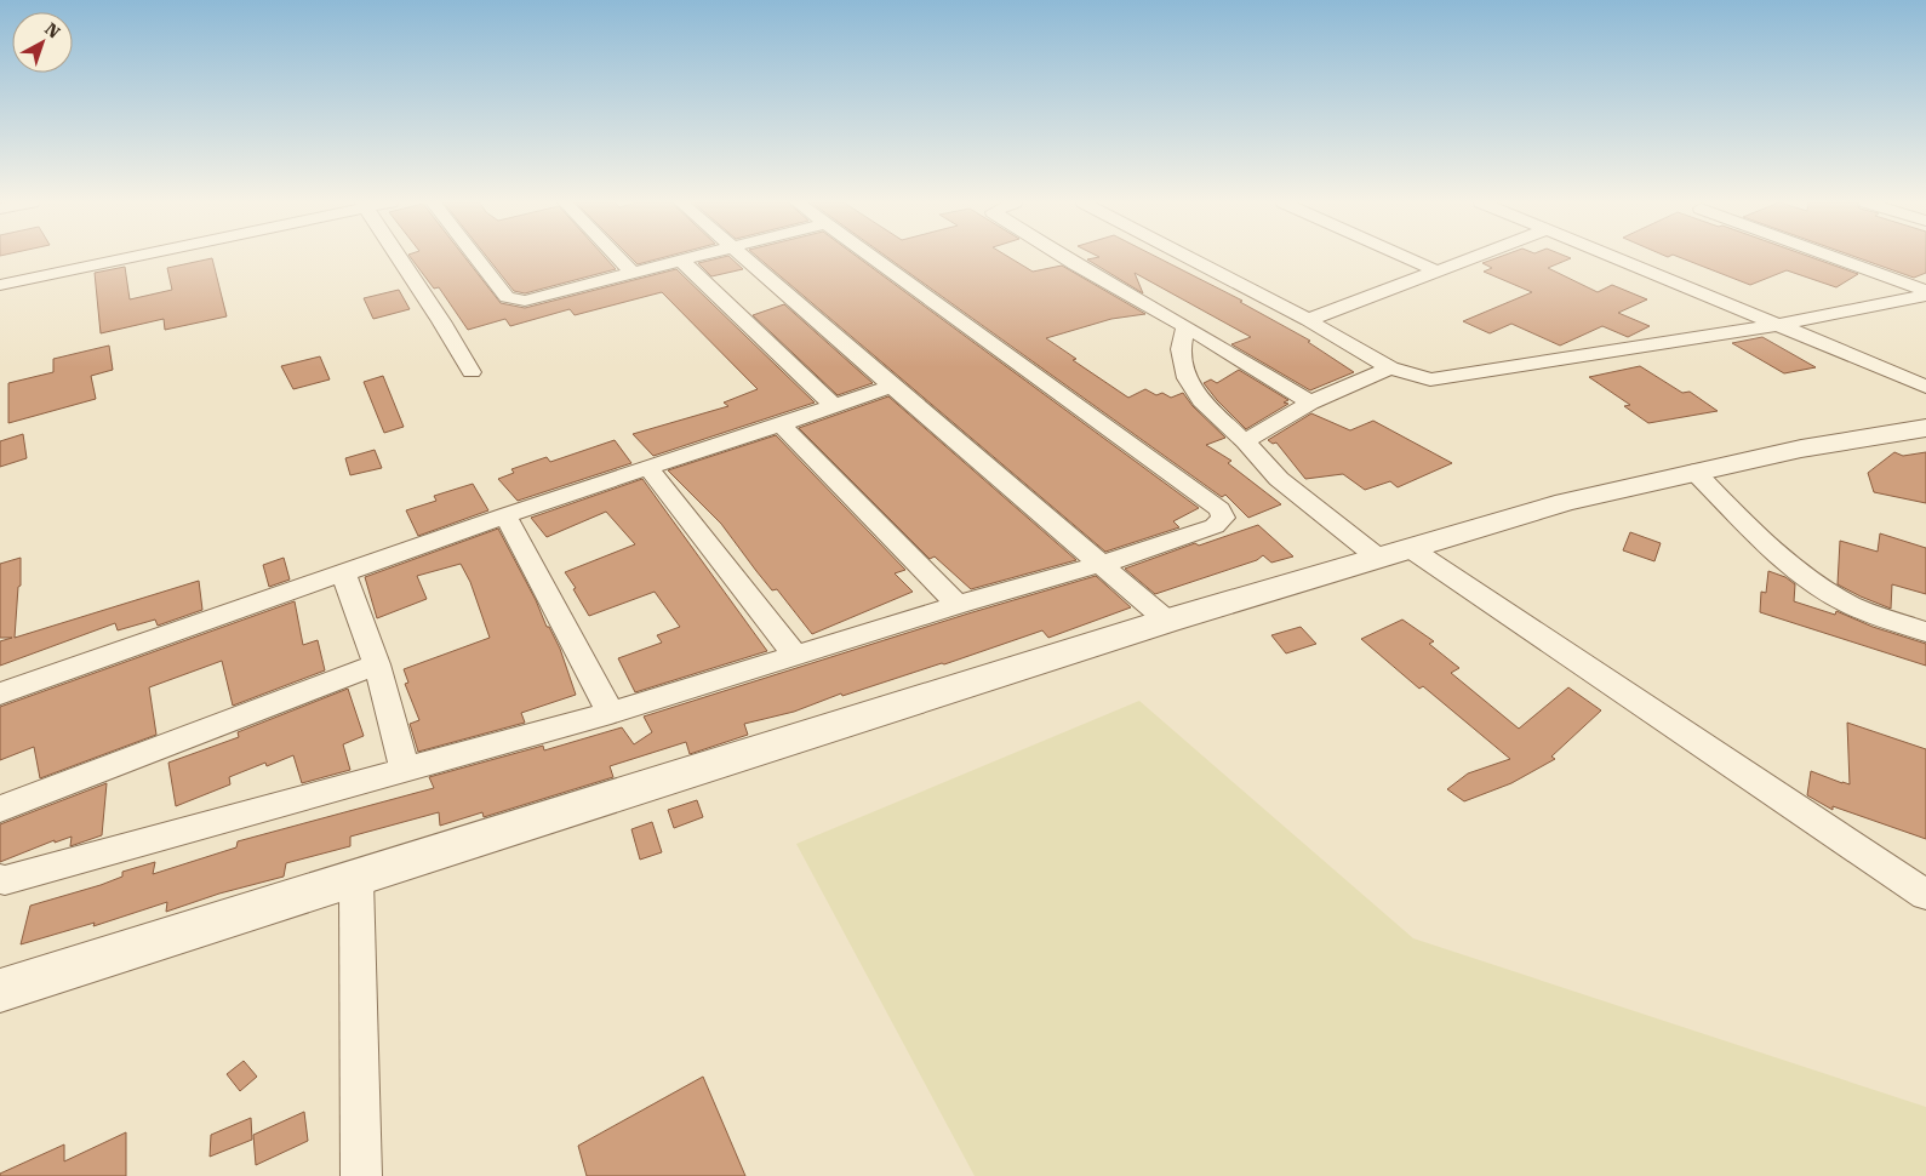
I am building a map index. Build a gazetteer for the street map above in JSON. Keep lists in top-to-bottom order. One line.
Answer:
{"north":"top right"}
